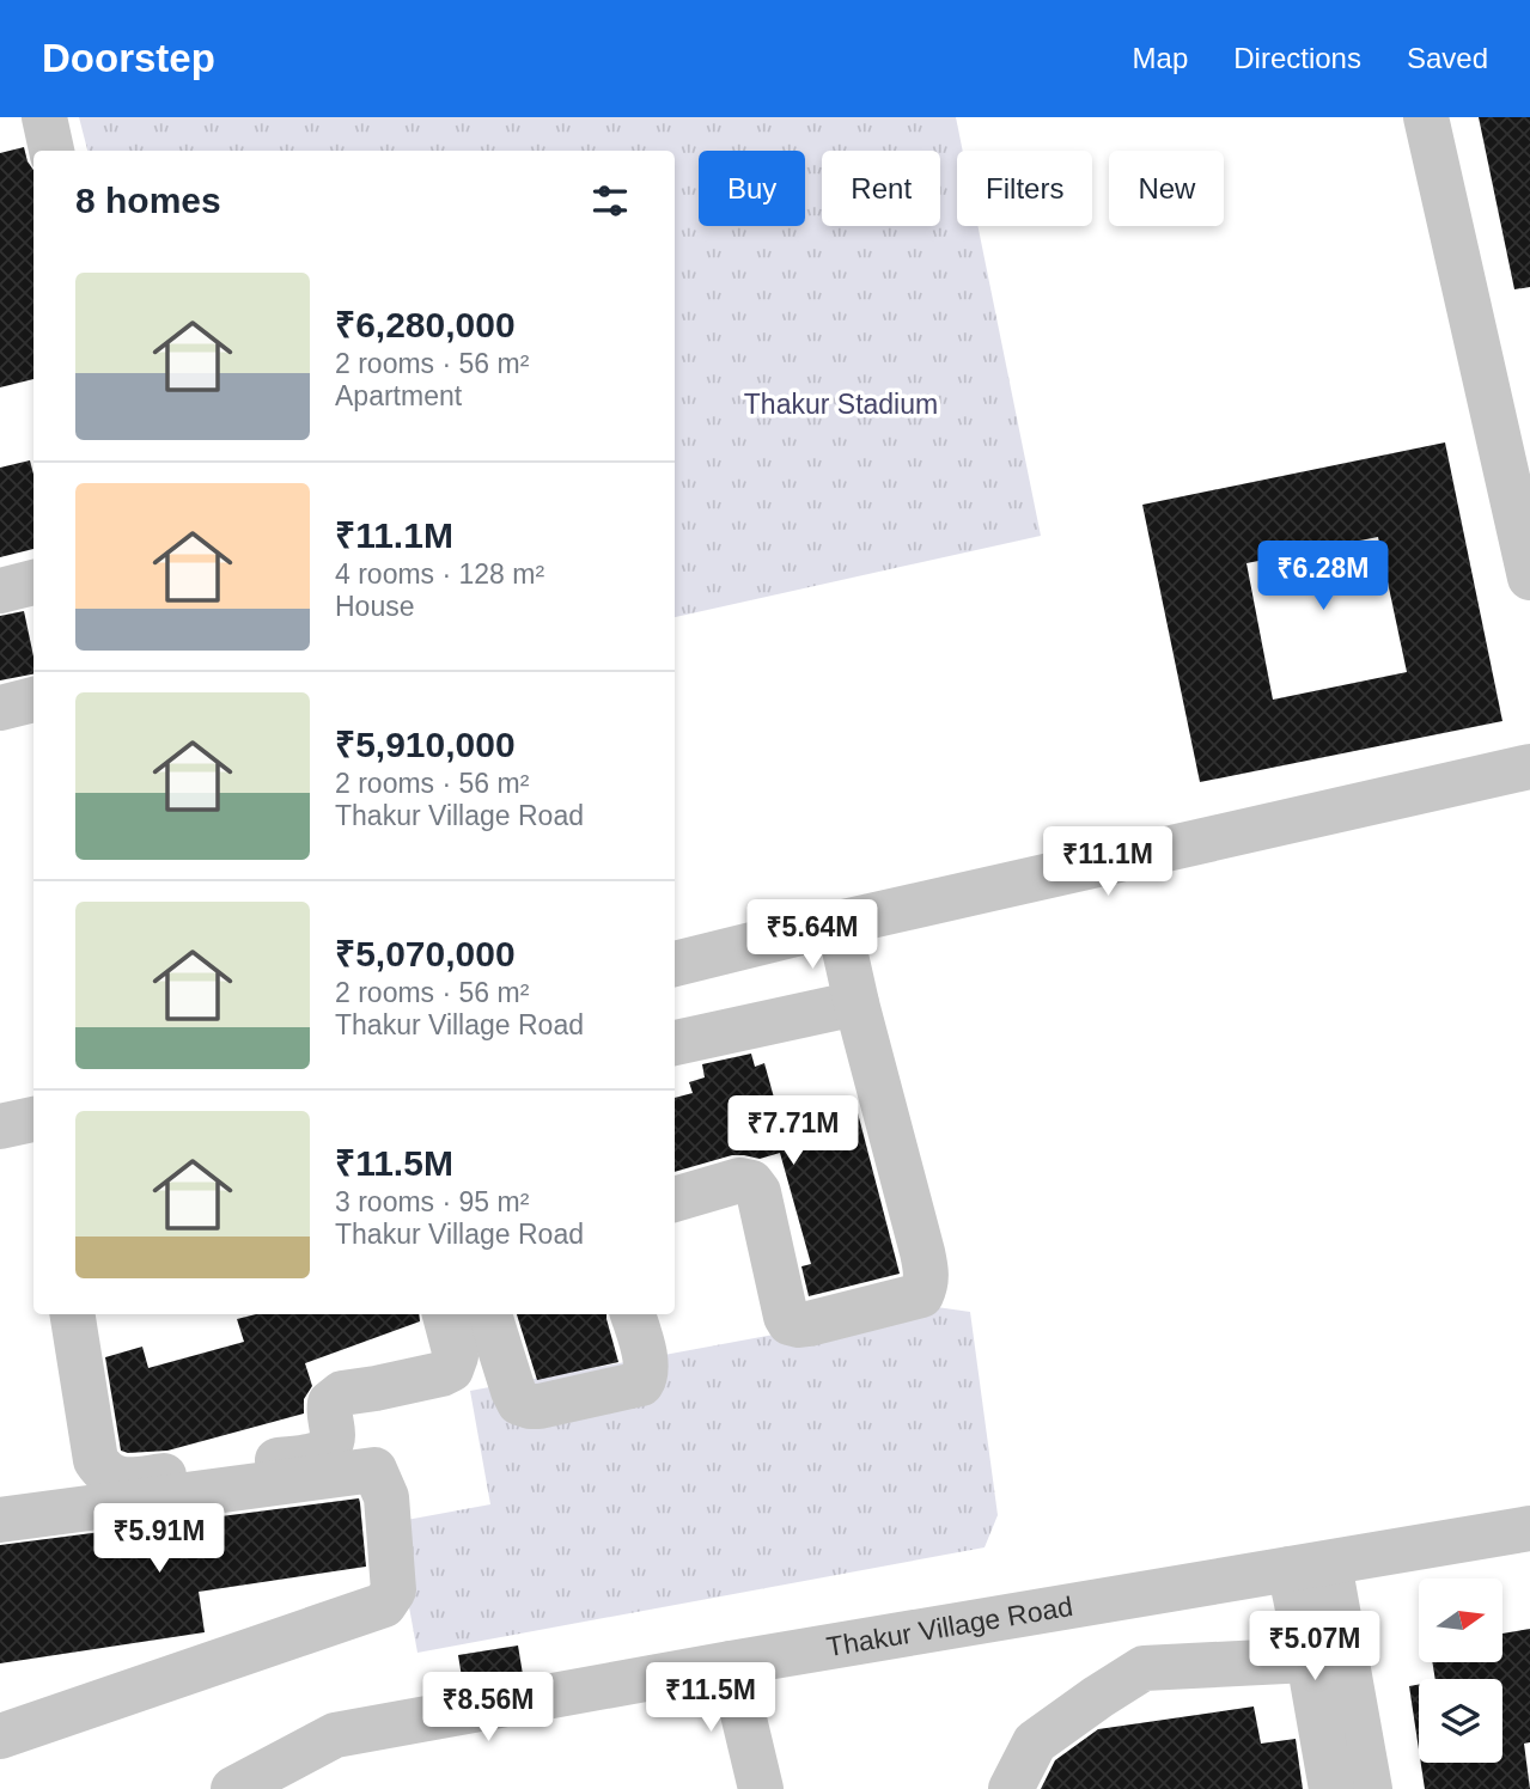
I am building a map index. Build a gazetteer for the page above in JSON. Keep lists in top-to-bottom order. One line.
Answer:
{"streets":{"street":["Thakur Village Road"]},"parks":["Thakur Stadium"],"north":"right","page":{"header":"Doorstep","nav":["Map","Directions","Saved"],"chip":["Buy","Rent","Filters","New"],"heading":"8 homes","list":[{"name":"₹6,280,000","note":"2 rooms · 56 m² · Apartment"},{"name":"₹11.1M","note":"4 rooms · 128 m² · House"},{"name":"₹5,910,000","note":"2 rooms · 56 m² · Thakur Village Road"},{"name":"₹5,070,000","note":"2 rooms · 56 m² · Thakur Village Road"},{"name":"₹11.5M","note":"3 rooms · 95 m² · Thakur Village Road"}],"price":["₹6.28M","₹11.1M","₹5.64M","₹7.71M","₹5.91M","₹5.07M","₹11.5M","₹8.56M"]}}
